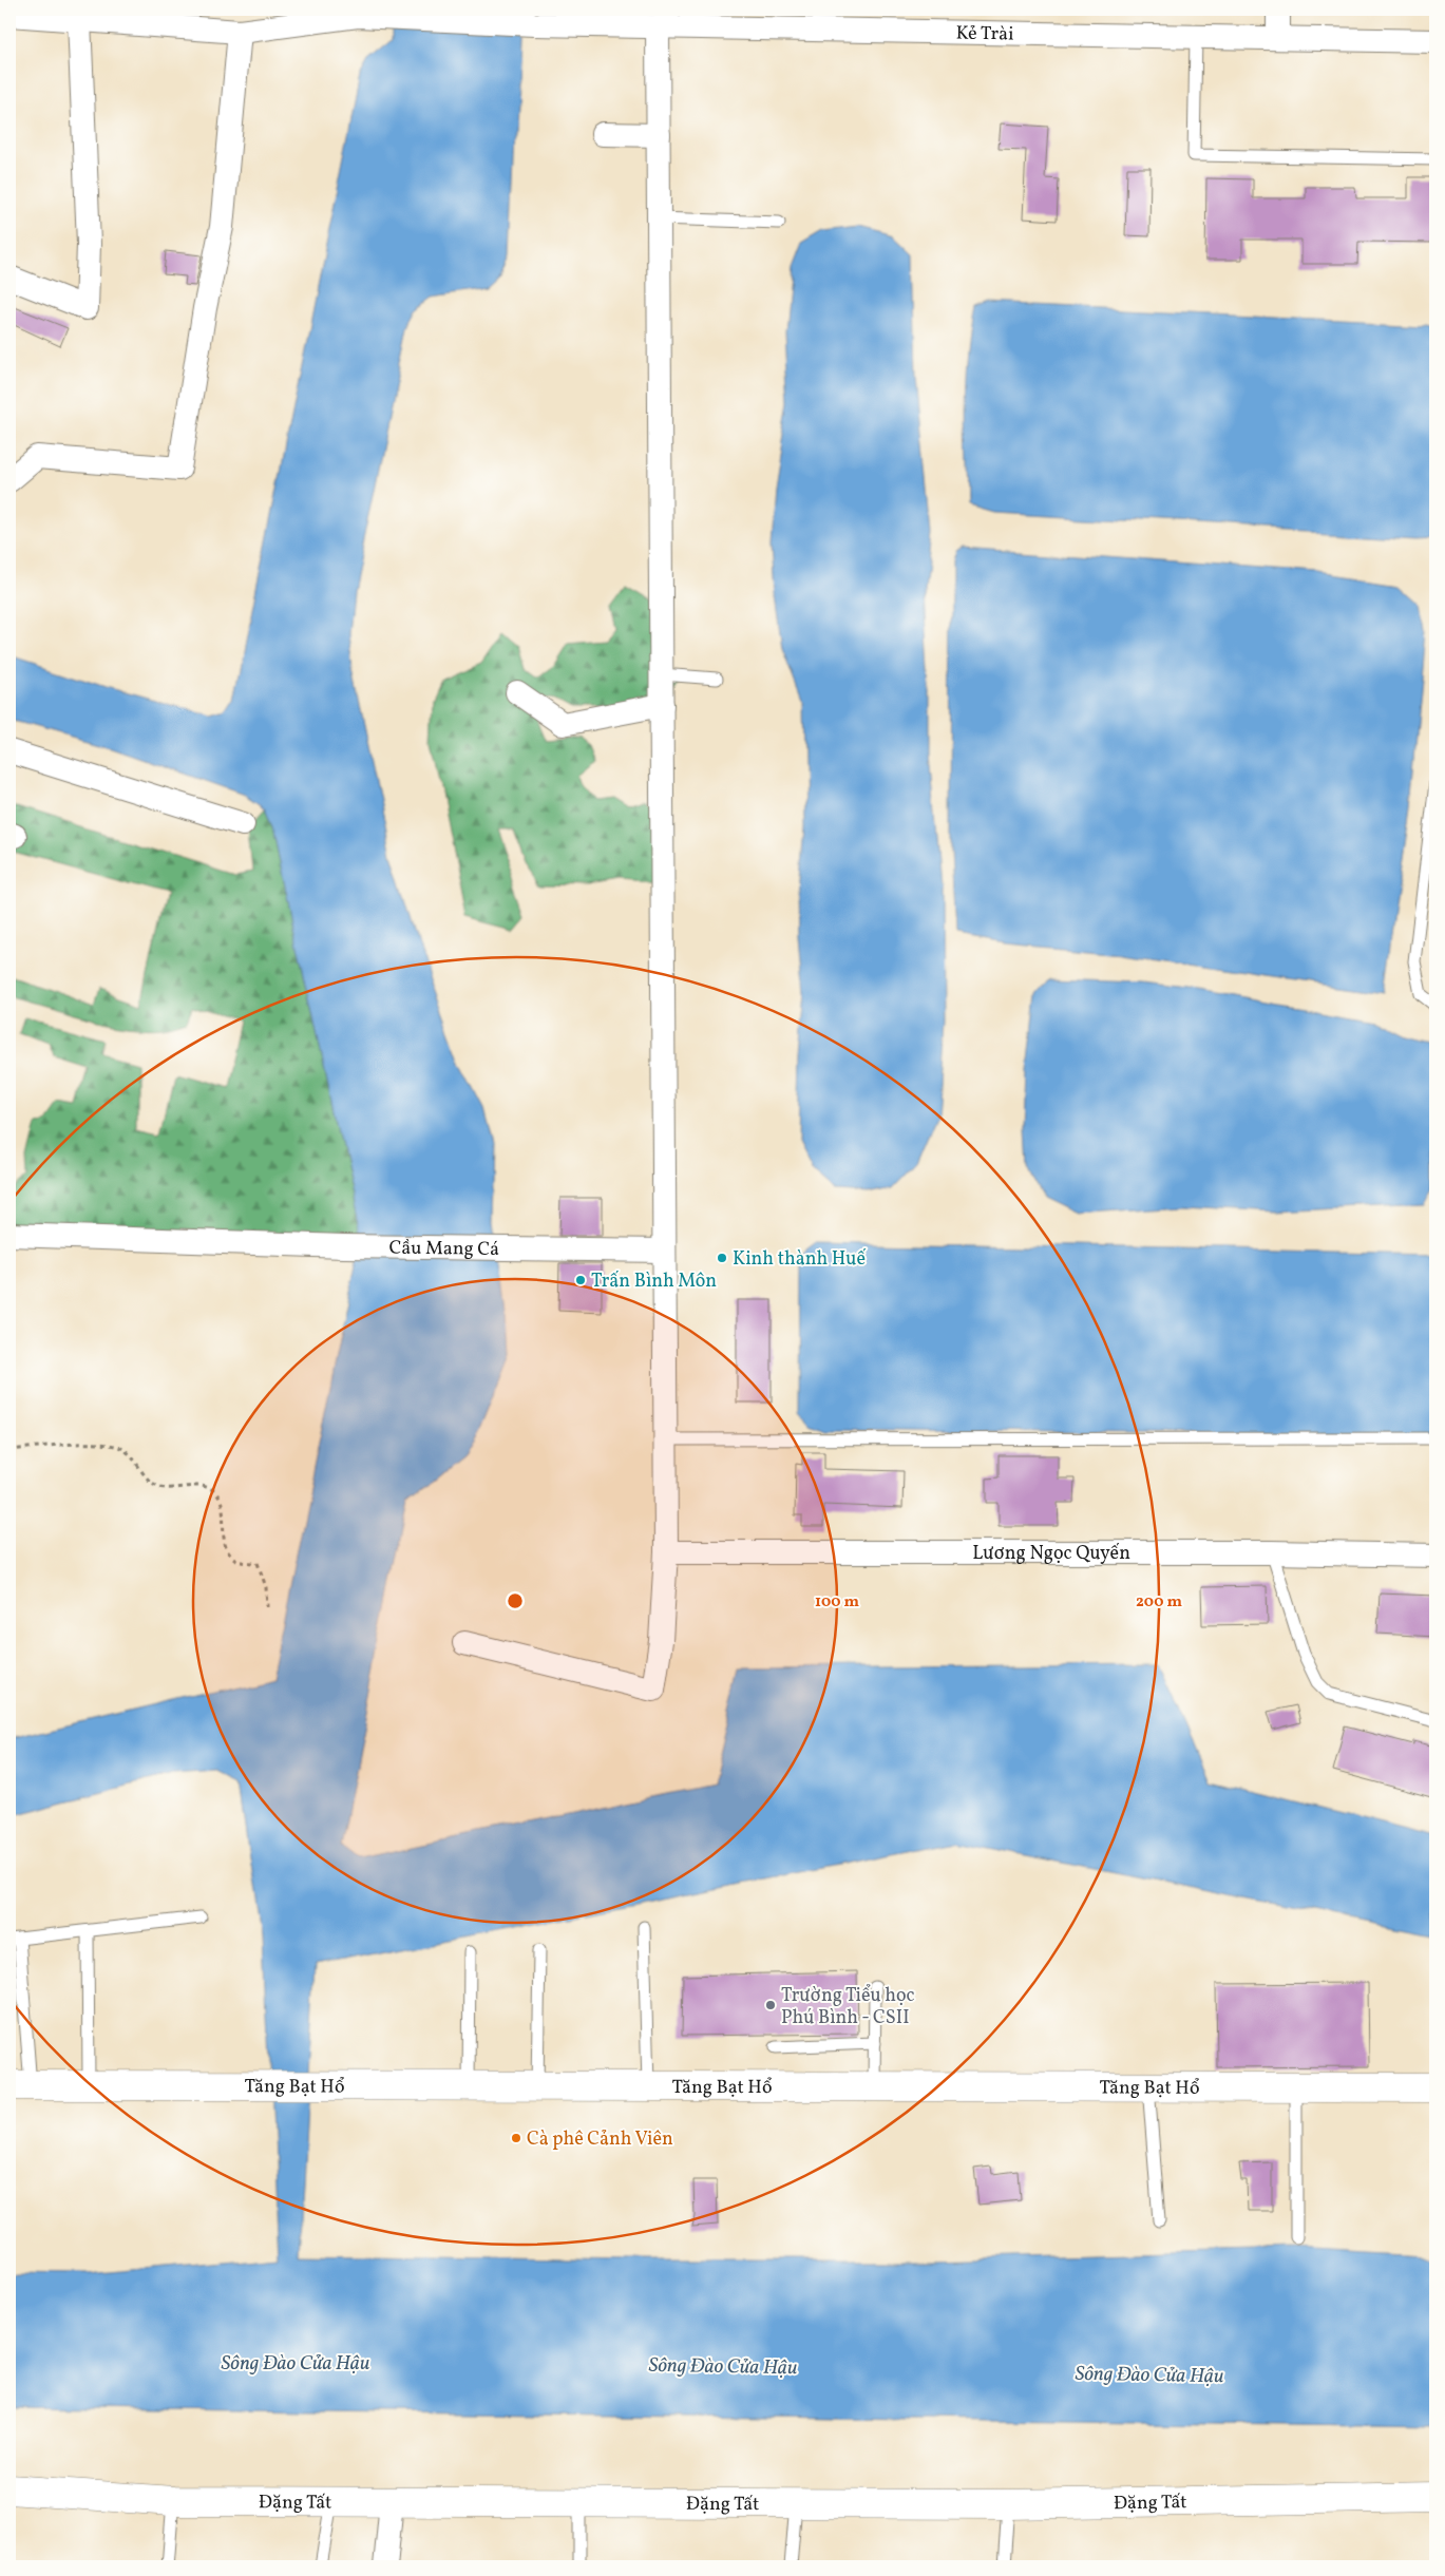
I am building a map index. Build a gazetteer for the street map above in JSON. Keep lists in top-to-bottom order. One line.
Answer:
{"streets":{"street":["Kẻ Trài","Cầu Mang Cá","Lương Ngọc Quyến","Tăng Bạt Hổ","Đặng Tất"]},"water":["Sông Đào Cửa Hậu"],"places":["Kinh thành Huế","Trấn Bình Môn","Trường Tiểu học Phú Bình - CSII","Cà phê Cảnh Viên"],"rings":["100 m","200 m"]}
